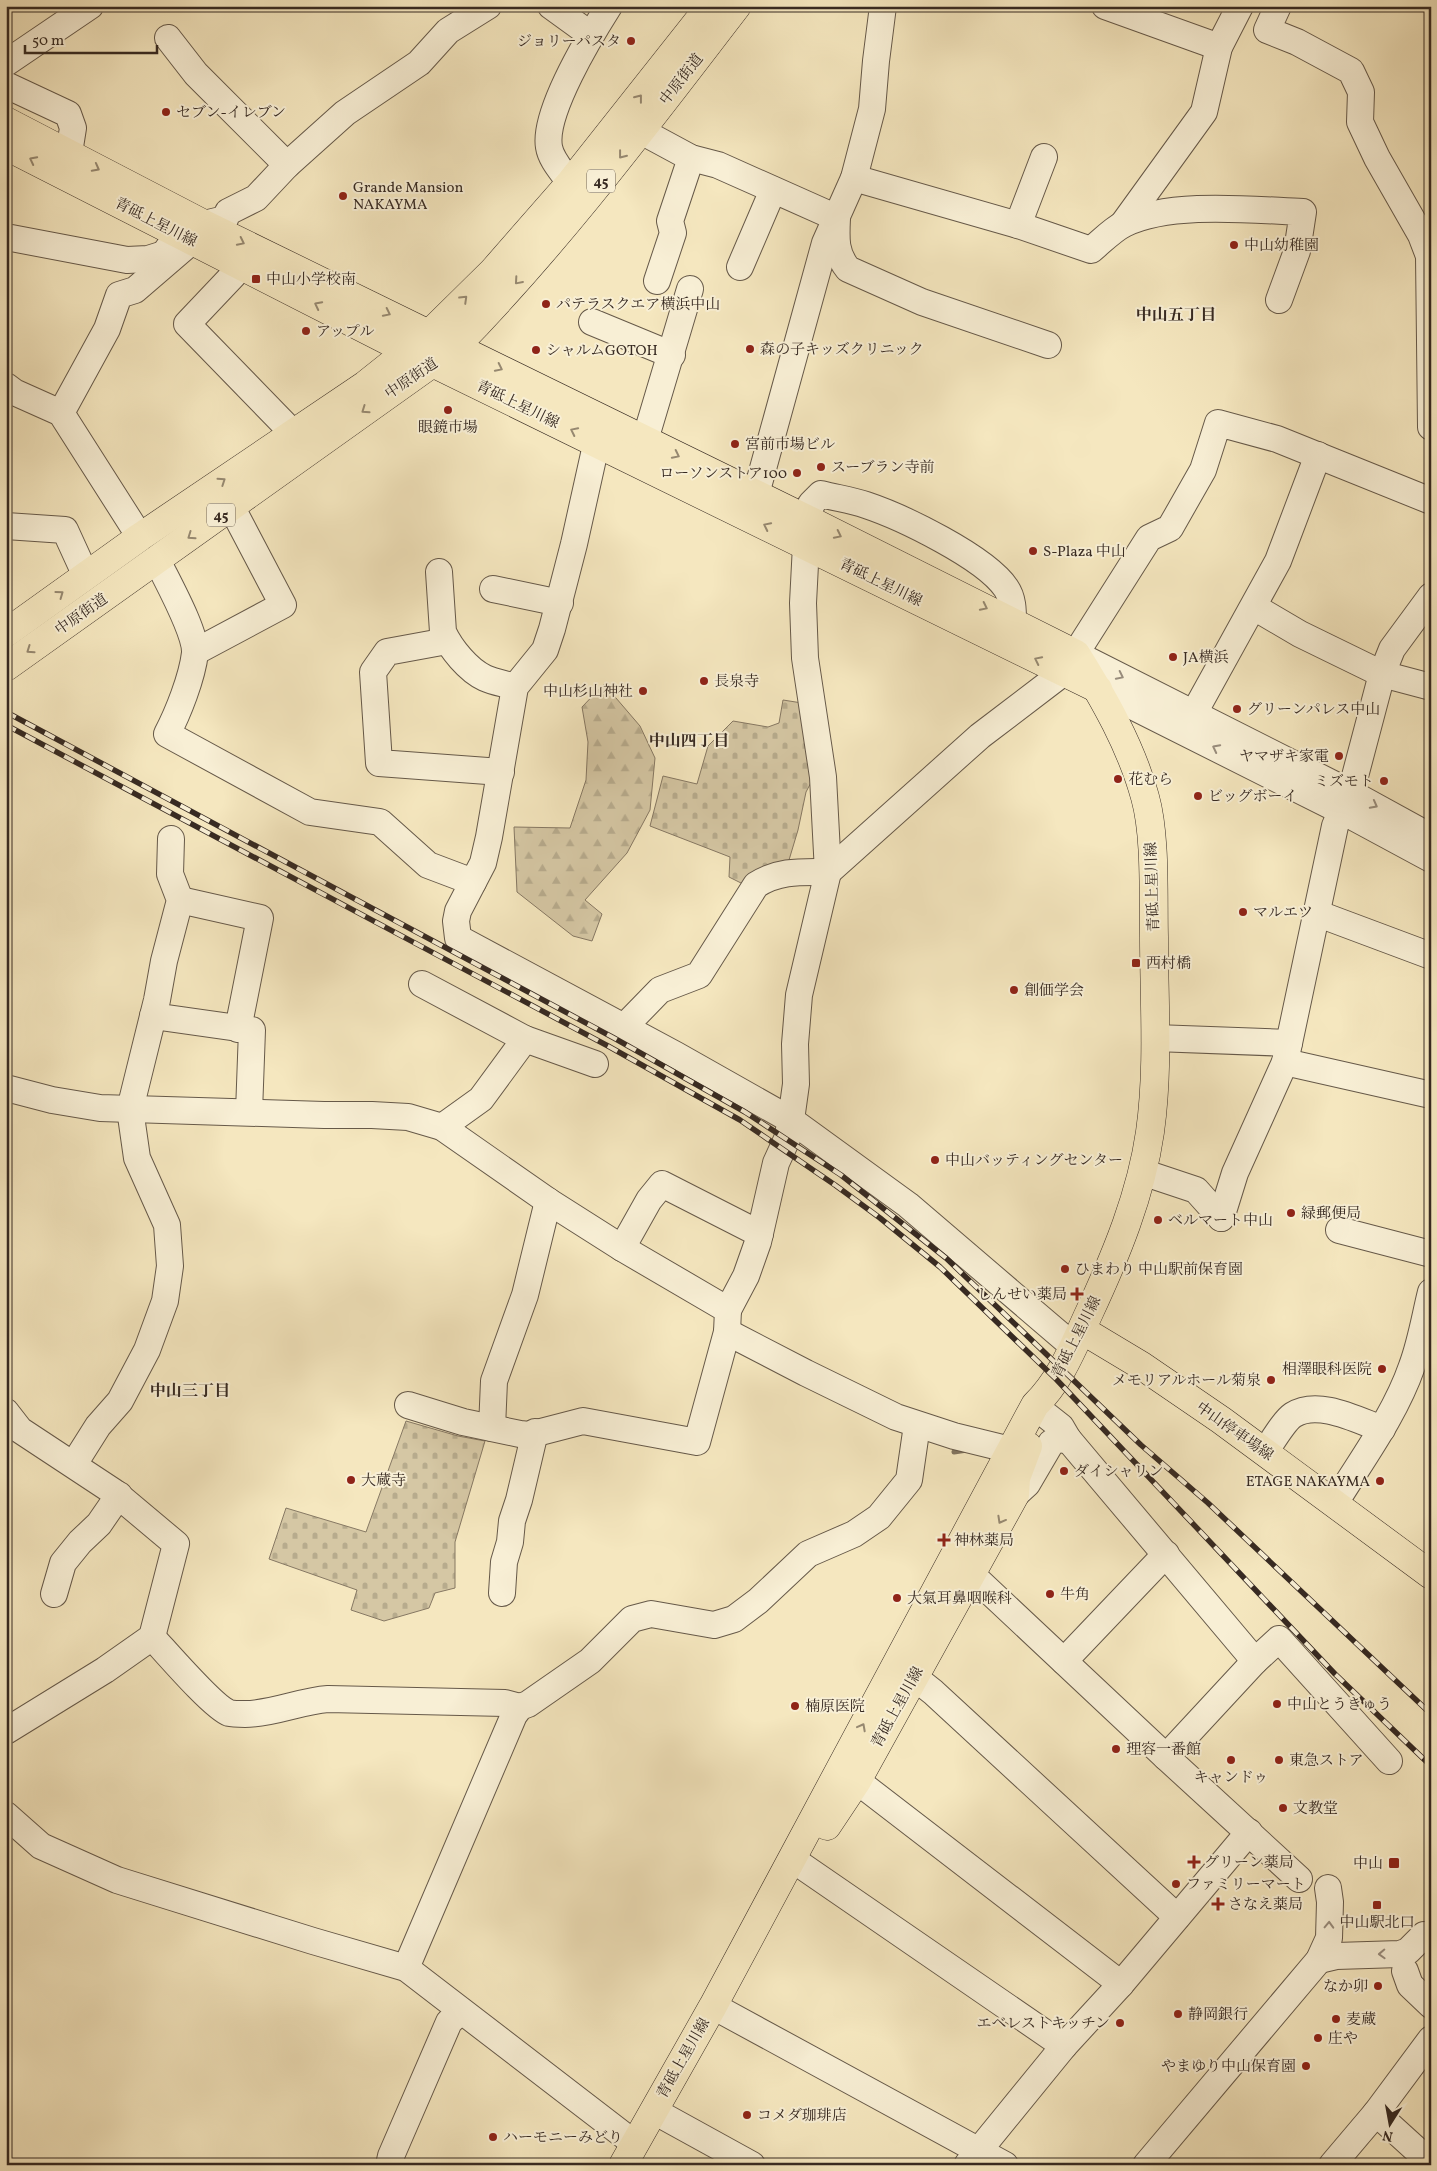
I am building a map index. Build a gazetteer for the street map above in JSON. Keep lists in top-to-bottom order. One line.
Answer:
{"streets":{"main road":["中原街道","45","青砥上星川線","中山停車場線"]},"crossings":[["中原街道","青砥上星川線"],["青砥上星川線","中山停車場線"]],"districts":["中山五丁目","中山四丁目","中山三丁目"],"places":{"other":["ジョリーパスタ","セブン-イレブン","Grande Mansion NAKAYMA","中山幼稚園","パテラスクエア横浜中山","アップル","森の子キッズクリニック","シャルムGOTOH","眼鏡市場","宮前市場ビル","スーブラン寺前","ローソンストア100","S-Plaza 中山","JA横浜","長泉寺","中山杉山神社","グリーンパレス中山","ヤマザキ家電","花むら","ミズモト","ビッグボーイ","マルエツ","創価学会","中山バッティングセンター","緑郵便局","ベルマート中山","ひまわり 中山駅前保育園","相澤眼科医院","メモリアルホール菊泉","ダイシャリン","大蔵寺","ETAGE NAKAYMA","牛角","大氣耳鼻咽喉科","中山とうきゅう","楠原医院","理容一番館","キャンドゥ","東急ストア","文教堂","ファミリーマート","なか卯","静岡銀行","麦蔵","エベレストキッチン","庄や","やまゆり中山保育園","コメダ珈琲店","ハーモニーみどり"],"transit":["中山小学校南","西村橋","中山","中山駅北口"],"health":["しんせい薬局","神林薬局","グリーン薬局","さなえ薬局"]},"scale_bar":"50 m","north":"bottom"}
